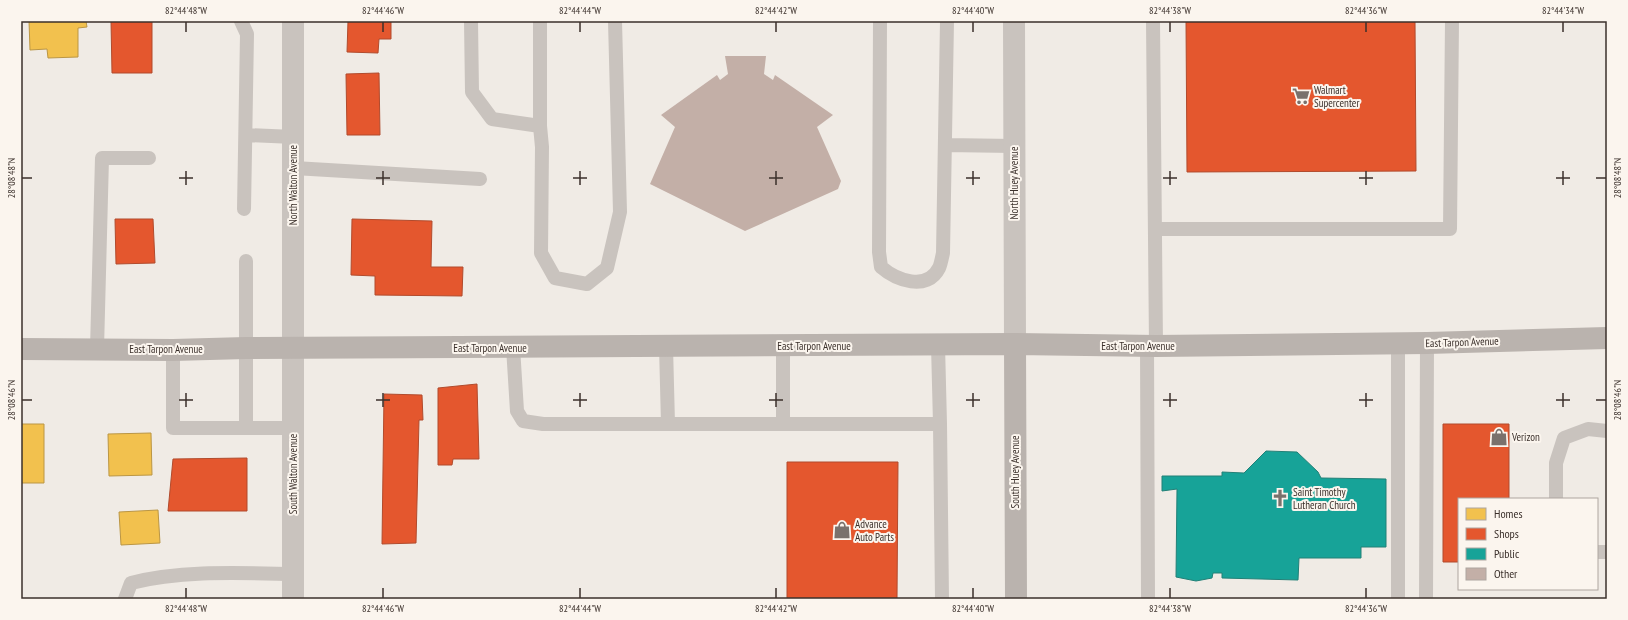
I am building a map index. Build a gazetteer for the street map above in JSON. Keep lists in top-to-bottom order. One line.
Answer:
{"streets":{"main road":["East Tarpon Avenue","South Huey Avenue"],"street":["North Huey Avenue","North Walton Avenue","South Walton Avenue"]},"crossings":[["North Huey Avenue","East Tarpon Avenue"],["North Huey Avenue","South Huey Avenue"],["North Walton Avenue","East Tarpon Avenue"],["North Walton Avenue","South Walton Avenue"],["East Tarpon Avenue","South Huey Avenue"],["East Tarpon Avenue","South Walton Avenue"]],"places":{"supermarket":["Walmart Supercenter"],"shop":["Verizon","Advance Auto Parts"],"church":["Saint Timothy Lutheran Church"]},"legend":["Homes","Shops","Public","Other"],"coordinates":["82°44'48\"W","82°44'46\"W","82°44'44\"W","82°44'42\"W","82°44'40\"W","82°44'38\"W","82°44'36\"W","82°44'34\"W","28°08'48\"N","28°08'46\"N"]}
